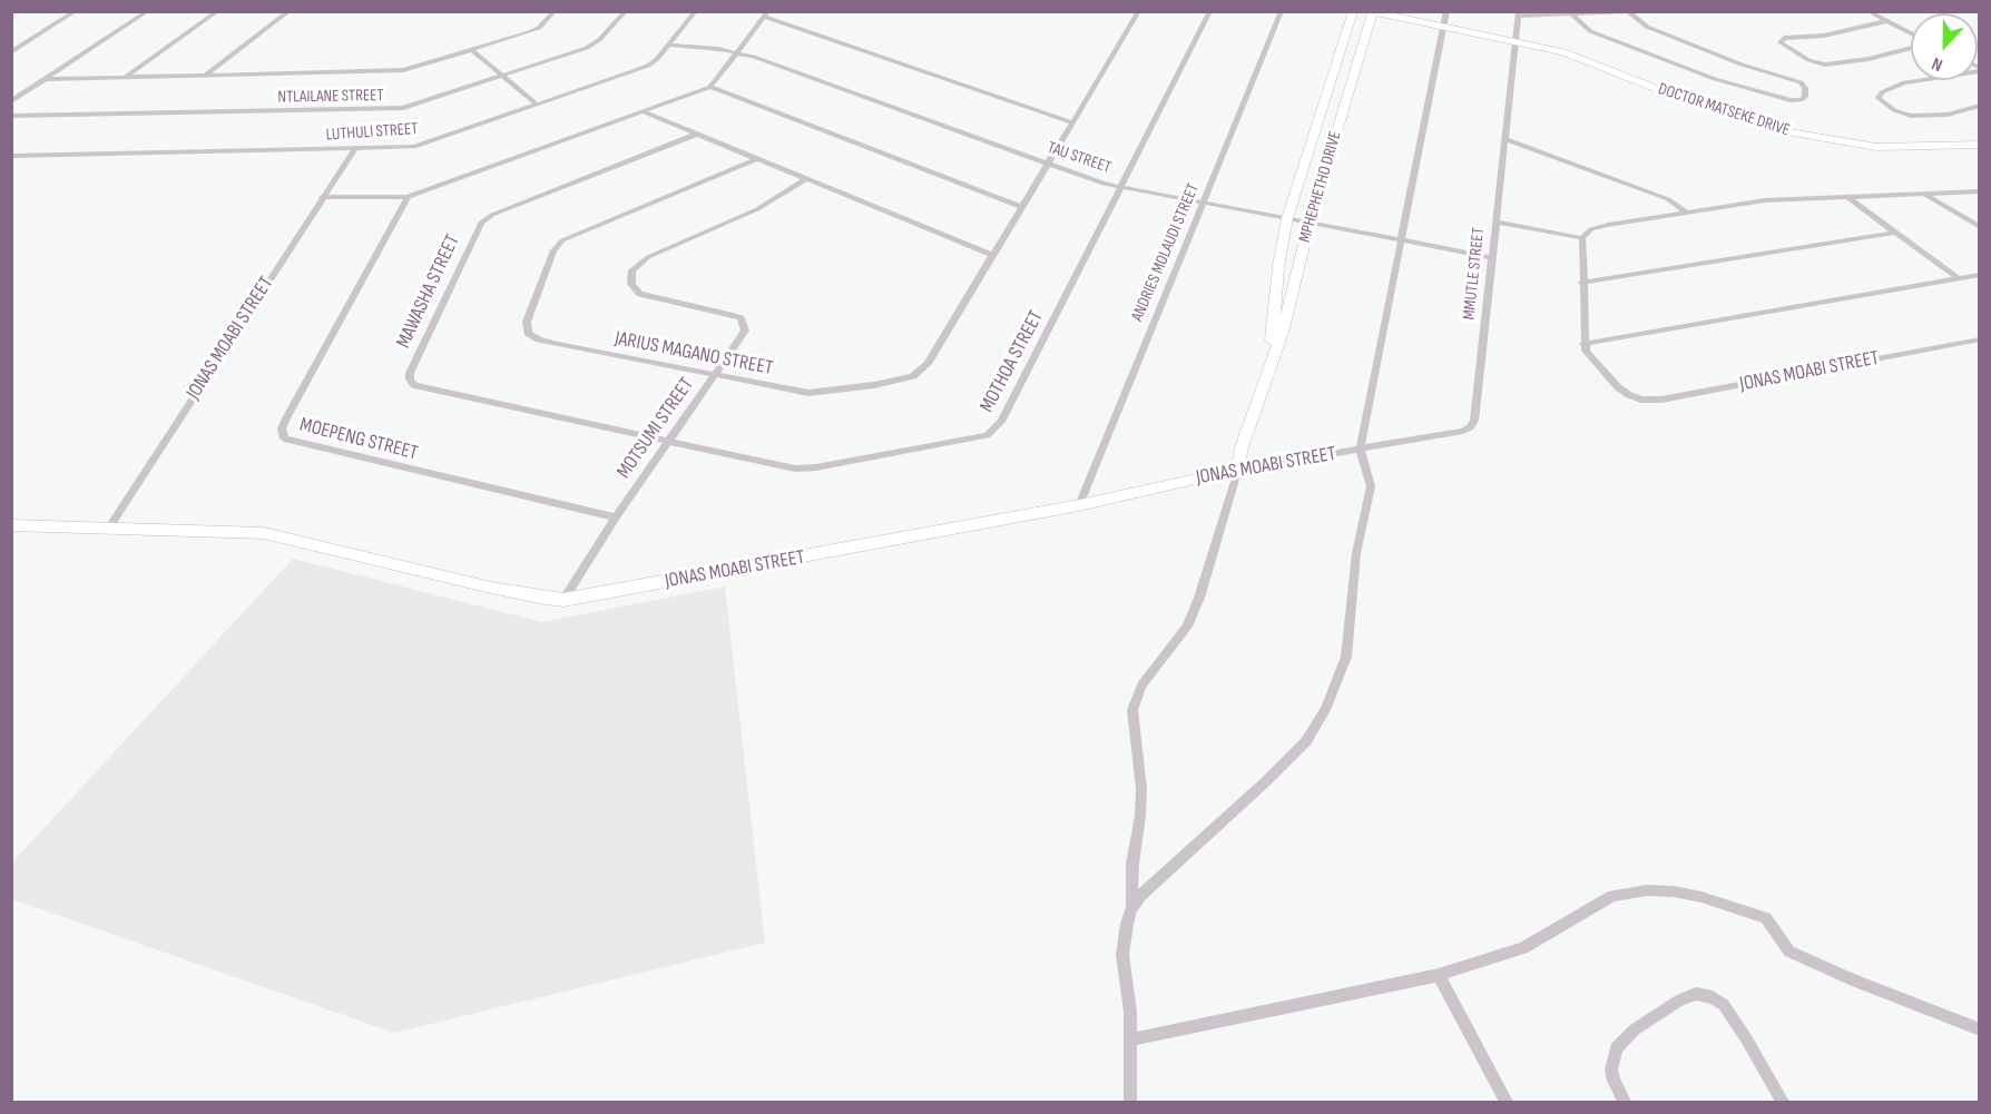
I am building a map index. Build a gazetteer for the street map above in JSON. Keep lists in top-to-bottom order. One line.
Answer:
{"streets":{"street":["NTLAILANE STREET","DOCTOR MATSEKE DRIVE","LUTHULI STREET","TAU STREET","MPHEPHETHO DRIVE","ANDRIES MOLAUDI STREET","MMUTLE STREET","MAWASHA STREET","JONAS MOABI STREET","JARIUS MAGANO STREET","MOTHOA STREET","MOTSUMI STREET","MOEPENG STREET"]},"crossings":[["DOCTOR MATSEKE DRIVE","MPHEPHETHO DRIVE"],["DOCTOR MATSEKE DRIVE","MMUTLE STREET"],["LUTHULI STREET","TAU STREET"],["LUTHULI STREET","JONAS MOABI STREET"],["TAU STREET","MPHEPHETHO DRIVE"],["TAU STREET","ANDRIES MOLAUDI STREET"],["TAU STREET","MMUTLE STREET"],["TAU STREET","JARIUS MAGANO STREET"],["TAU STREET","MOTHOA STREET"],["MPHEPHETHO DRIVE","JONAS MOABI STREET"],["ANDRIES MOLAUDI STREET","JONAS MOABI STREET"],["MMUTLE STREET","JONAS MOABI STREET"],["MAWASHA STREET","MOTHOA STREET"],["MAWASHA STREET","MOTSUMI STREET"],["JONAS MOABI STREET","MOTSUMI STREET"],["JARIUS MAGANO STREET","MOTSUMI STREET"],["MOTHOA STREET","MOTSUMI STREET"],["MOTSUMI STREET","MOEPENG STREET"]],"north":"bottom"}
